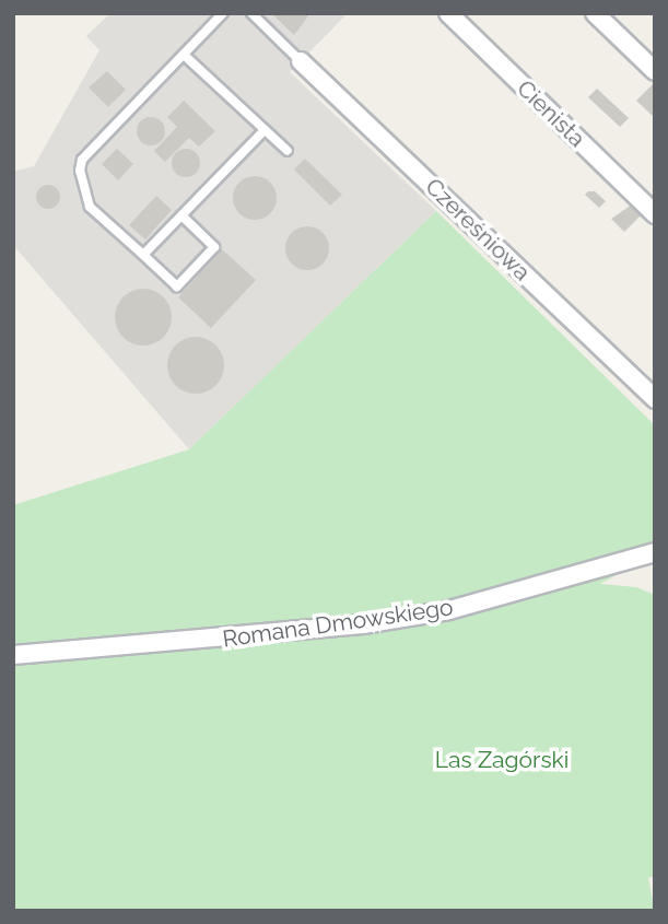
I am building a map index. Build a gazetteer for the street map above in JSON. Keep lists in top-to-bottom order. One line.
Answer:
{"streets":{"street":["Cienista","Czereśniowa","Romana Dmowskiego"]},"parks":["Las Zagórski"]}
